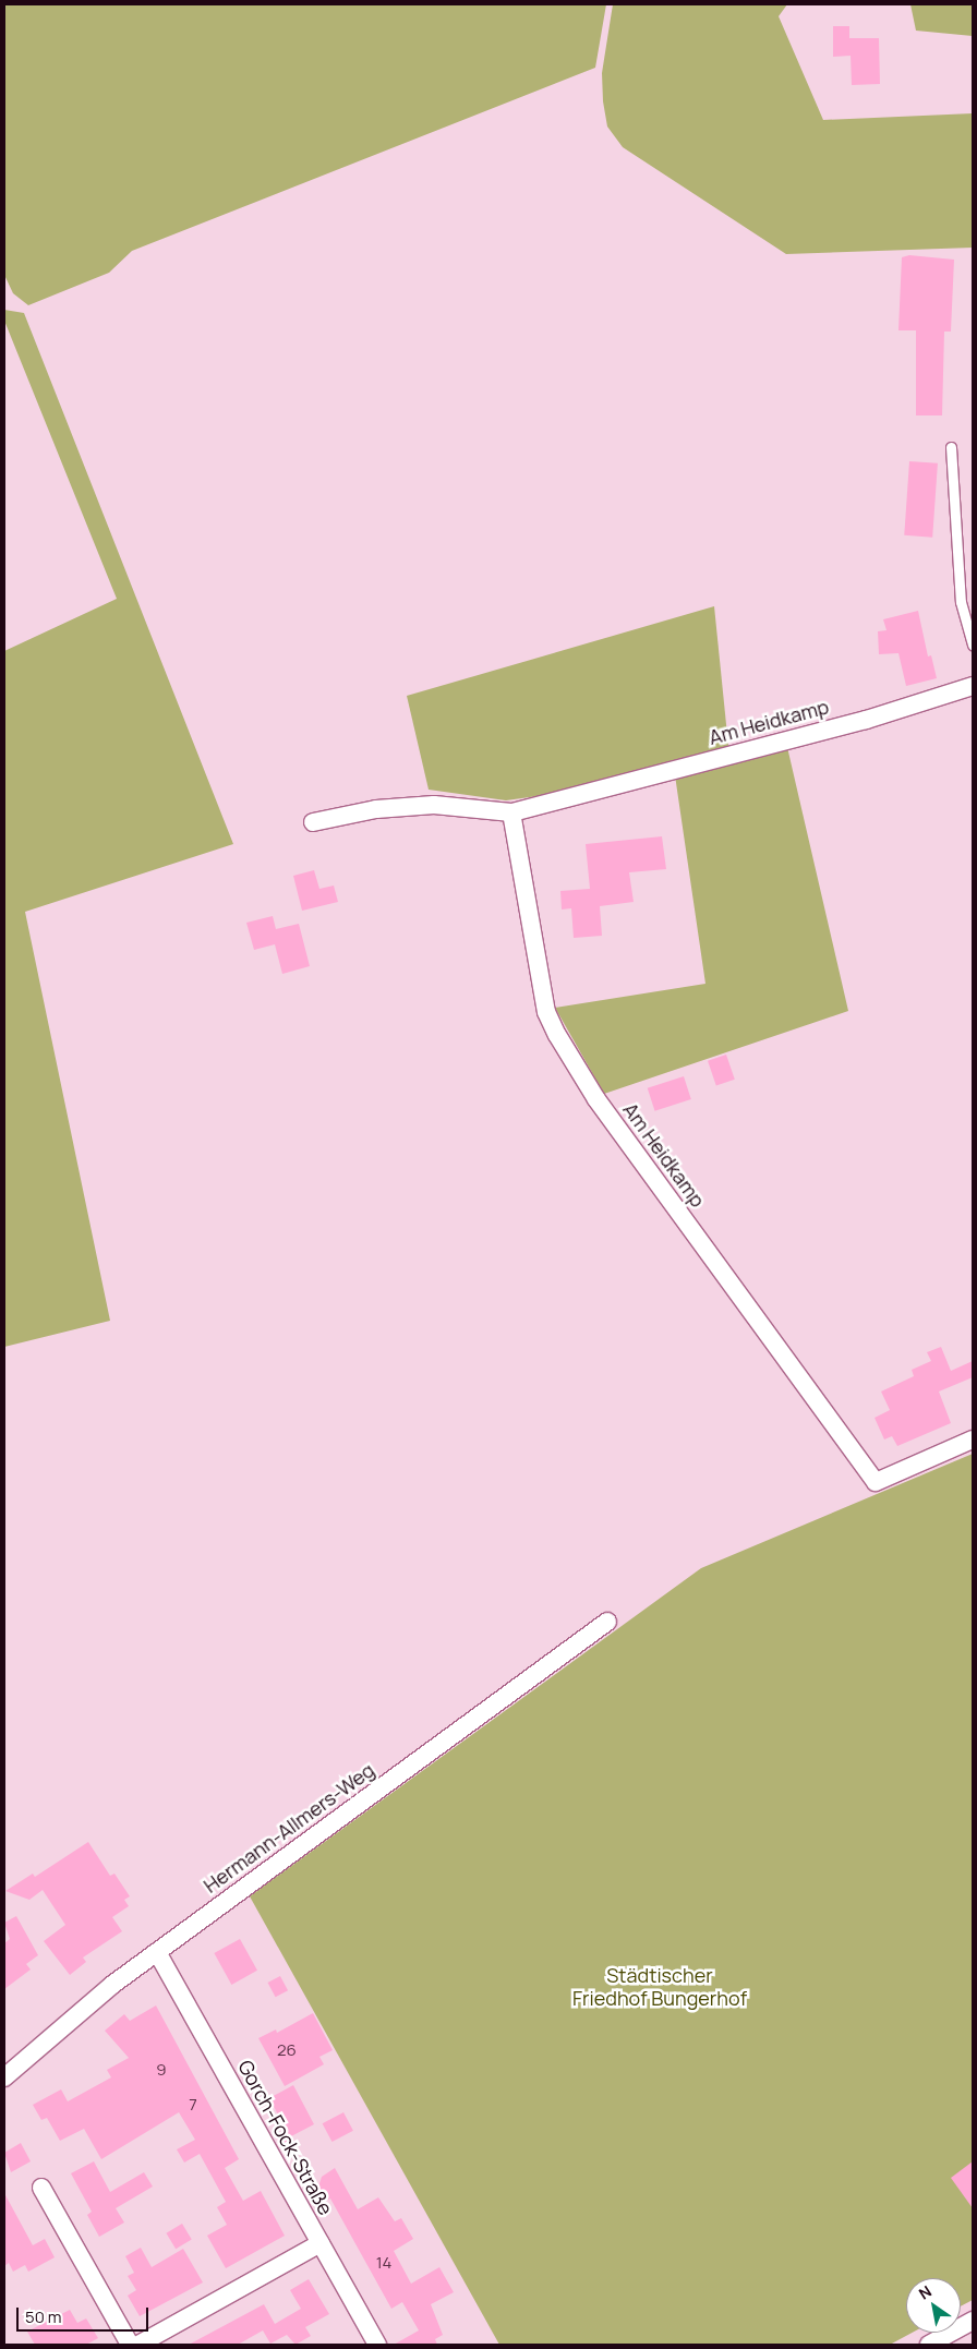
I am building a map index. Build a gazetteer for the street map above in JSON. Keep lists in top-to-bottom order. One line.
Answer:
{"streets":{"street":["Am Heidkamp","Hermann-Allmers-Weg","Gorch-Fock-Straße"]},"crossings":[["Hermann-Allmers-Weg","Gorch-Fock-Straße"]],"parks":["Städtischer Friedhof Bungerhof"],"house_numbers":["26","9","7","14"],"scale_bar":"50 m","north":"top left"}
